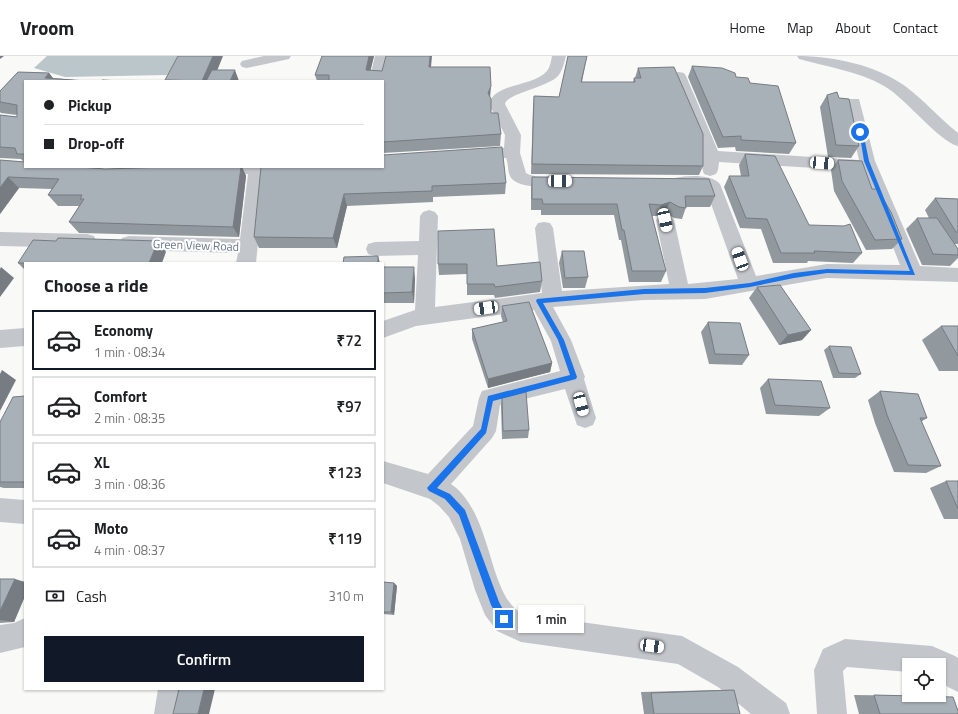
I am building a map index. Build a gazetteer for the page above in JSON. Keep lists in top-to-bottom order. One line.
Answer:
{"streets":{"street":["Green View Road"]},"page":{"header":"Vroom","nav":["Home","Map","About","Contact"],"banner":["Pickup","Drop-off"],"heading":"Choose a ride","list":[{"name":"Economy","note":"1 min · 08:34","value":"₹72"},{"name":"Comfort","note":"2 min · 08:35","value":"₹97"},{"name":"XL","note":"3 min · 08:36","value":"₹123"},{"name":"Moto","note":"4 min · 08:37","value":"₹119"}],"pay":["Cash","310 m"],"bubble":"1 min","buttons":"Confirm"}}
